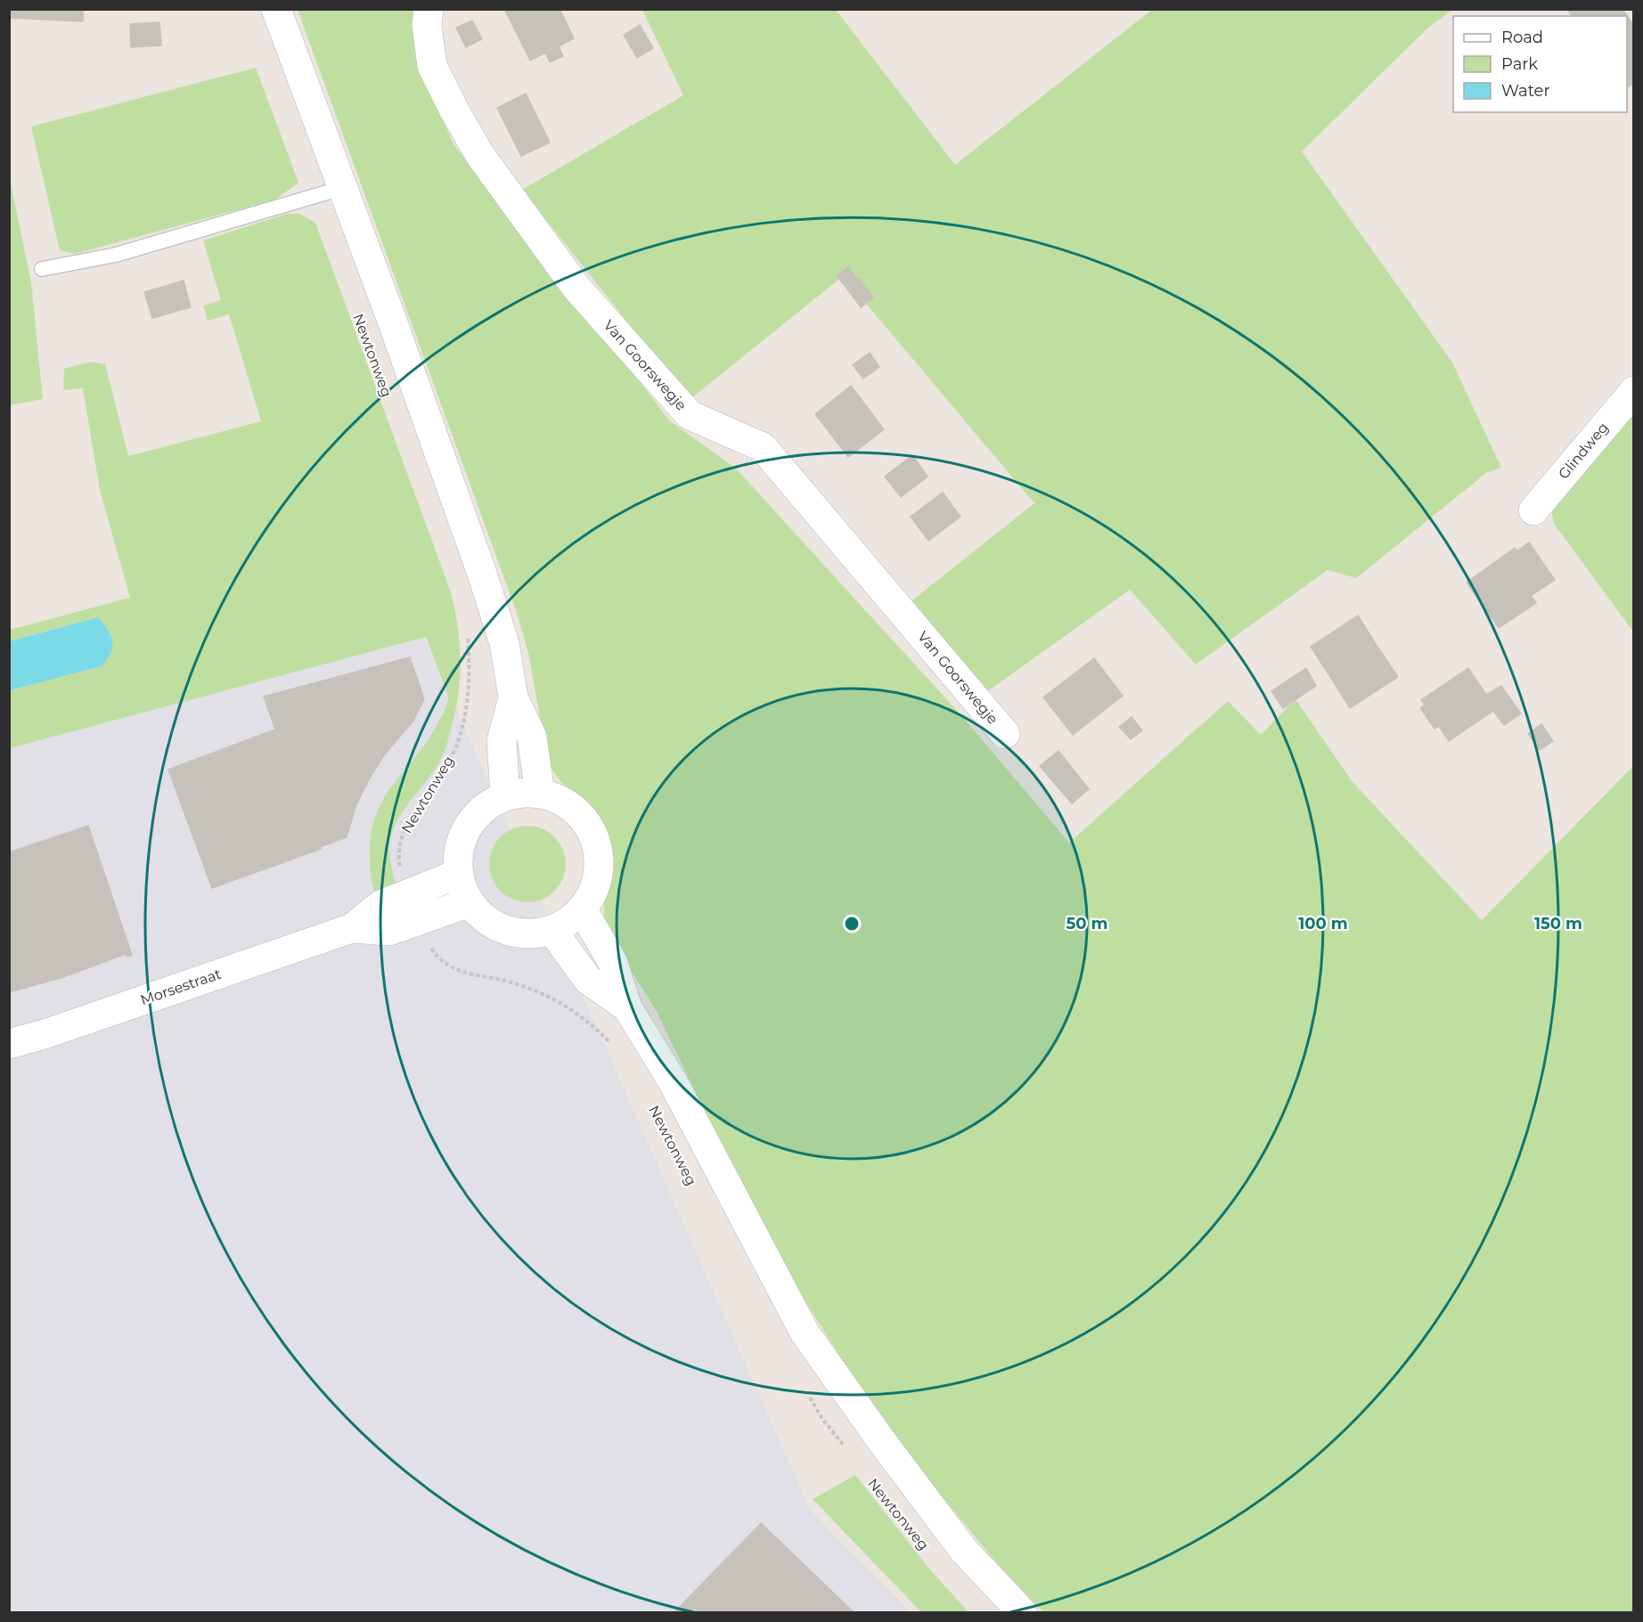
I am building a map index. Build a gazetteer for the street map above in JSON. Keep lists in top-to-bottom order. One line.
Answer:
{"streets":{"main road":["Newtonweg","Van Goorswegje","Glindweg","Morsestraat"]},"crossings":[["Newtonweg","Morsestraat"]],"legend":["Road","Park","Water"],"rings":["50 m","100 m","150 m"]}
